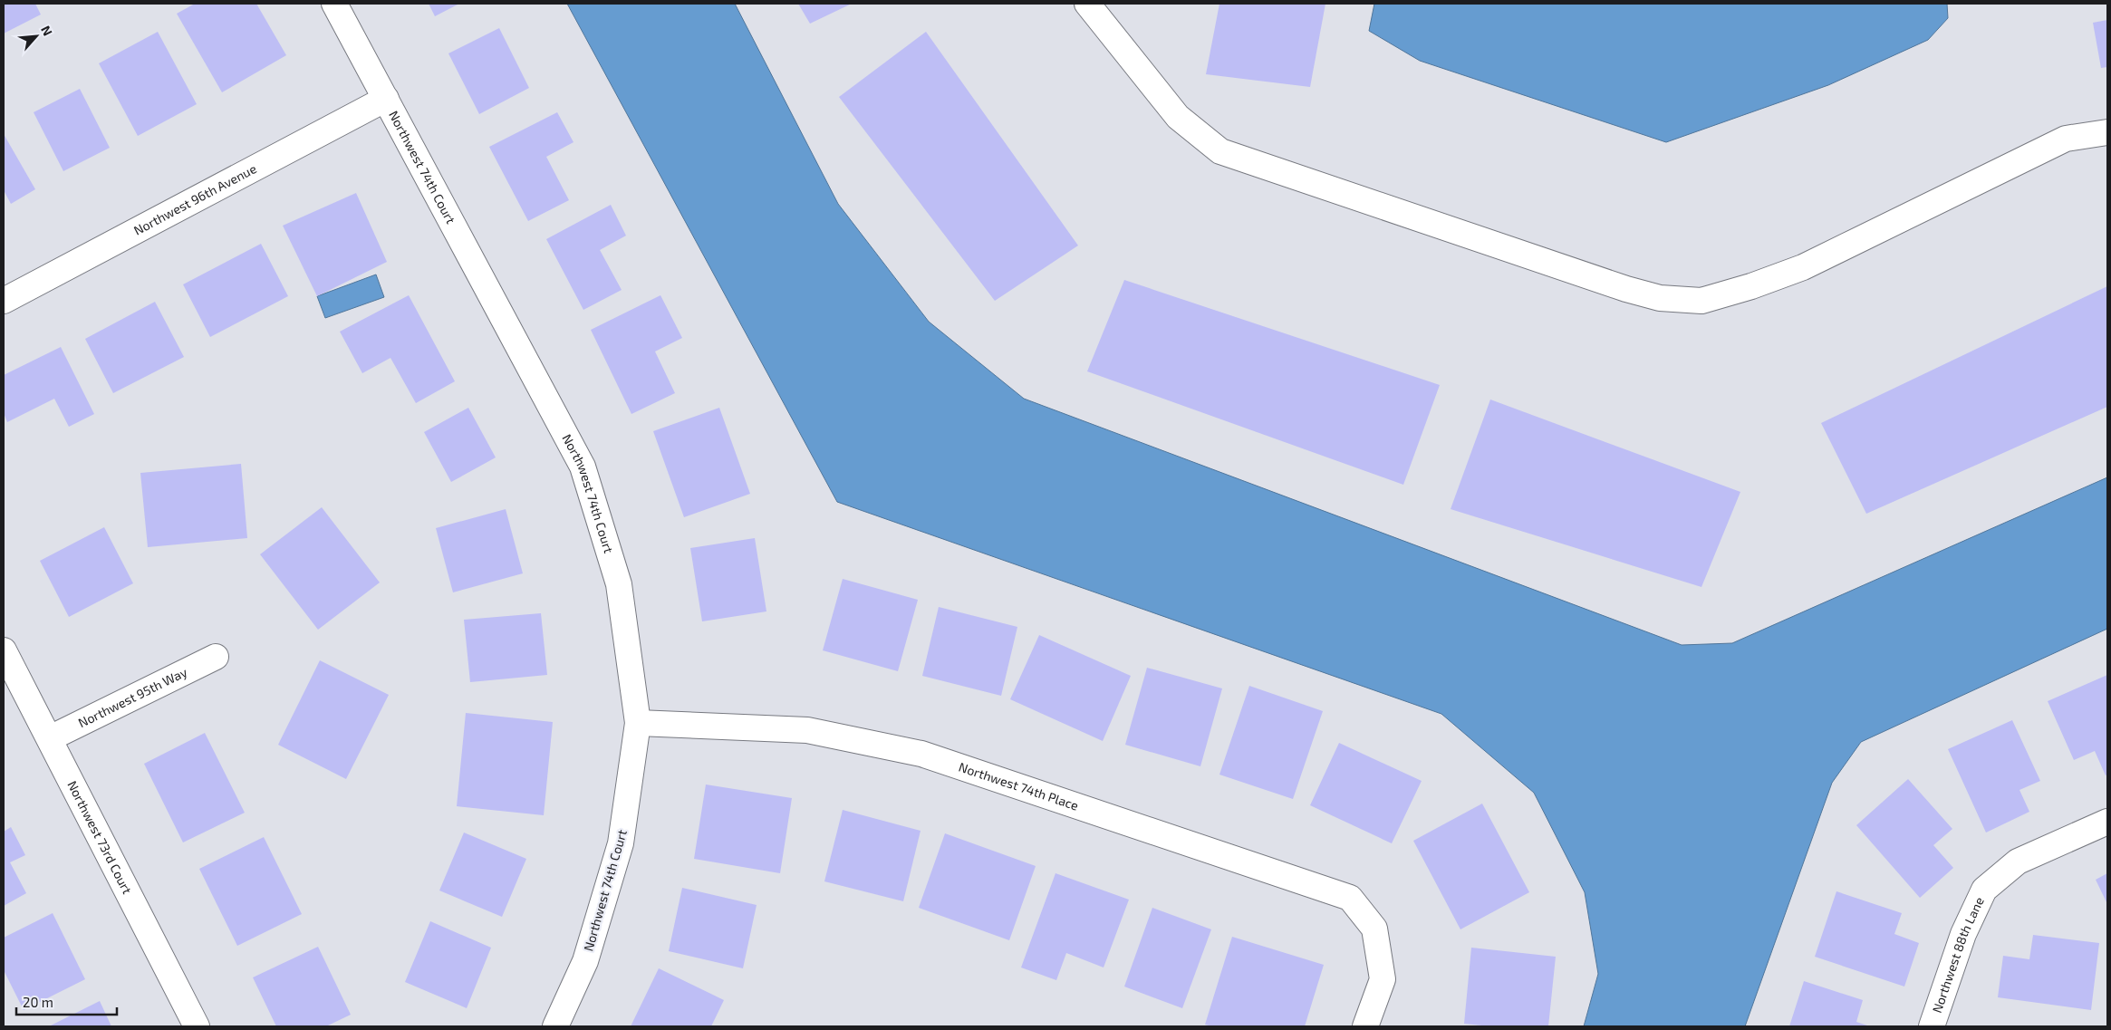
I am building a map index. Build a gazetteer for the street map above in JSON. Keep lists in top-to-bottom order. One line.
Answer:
{"streets":{"street":["Northwest 74th Court","Northwest 96th Avenue","Northwest 95th Way","Northwest 74th Place","Northwest 73rd Court","Northwest 88th Lane"]},"crossings":[["Northwest 74th Court","Northwest 96th Avenue"],["Northwest 74th Court","Northwest 74th Place"],["Northwest 95th Way","Northwest 73rd Court"]],"scale_bar":"20 m","north":"top right"}
